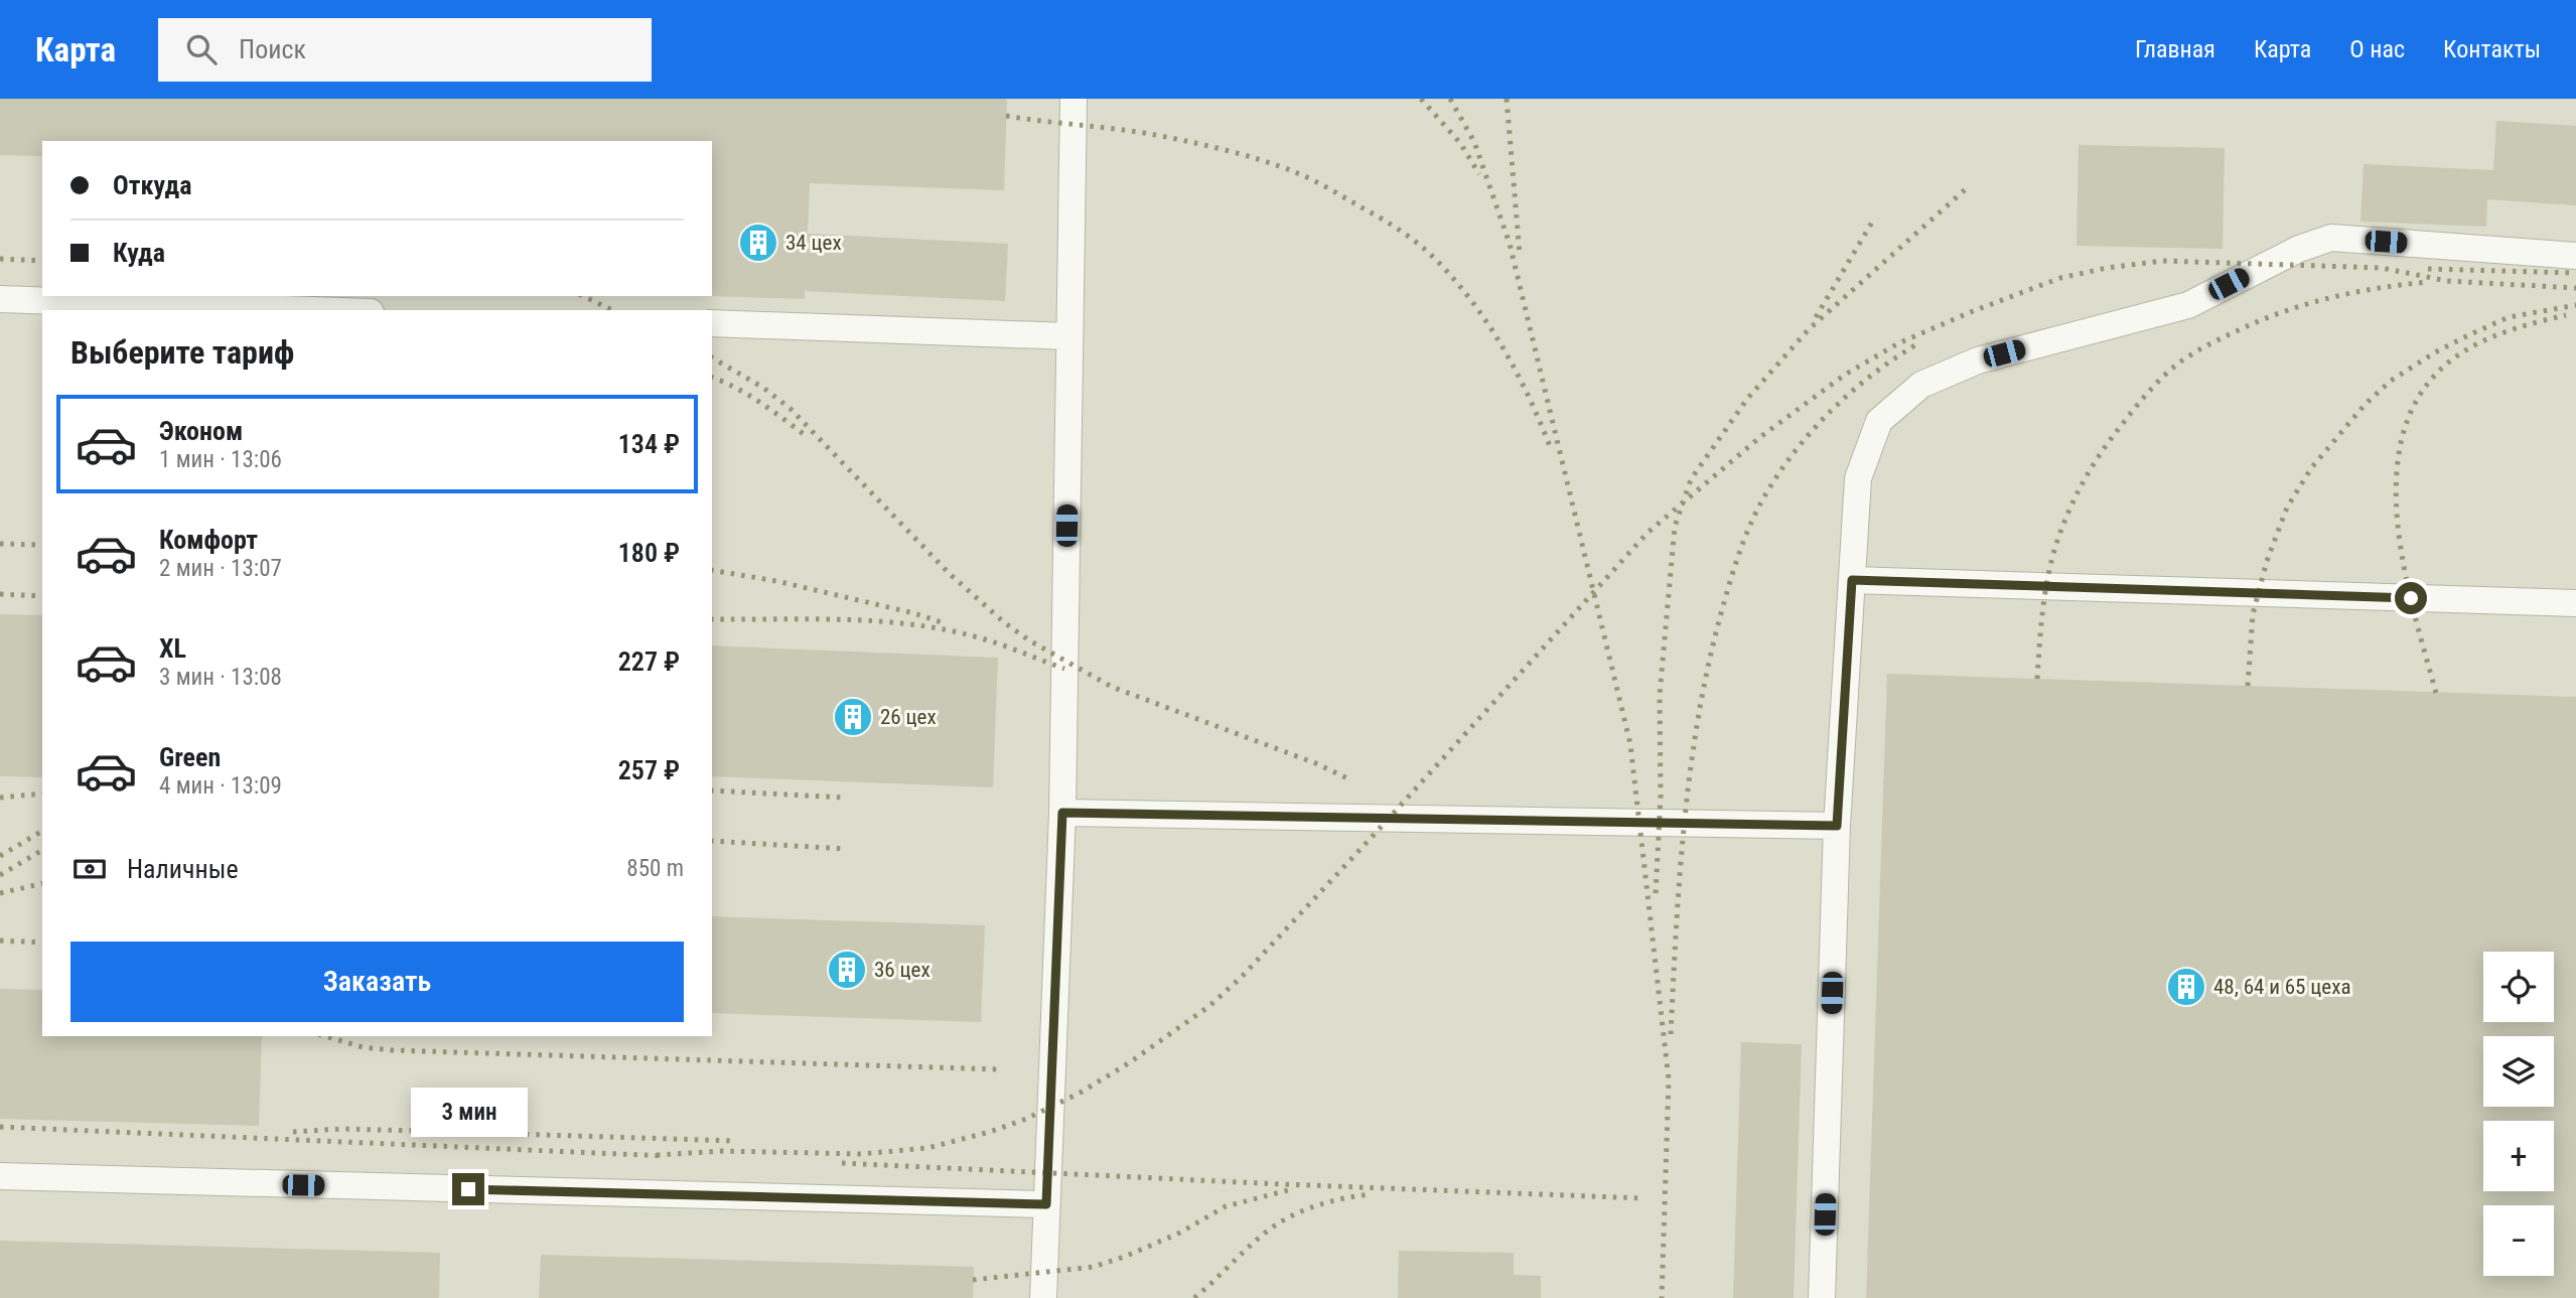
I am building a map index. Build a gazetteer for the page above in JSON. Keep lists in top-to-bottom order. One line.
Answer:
{"places":{"building":["34 цех","26 цех","36 цех","48, 64 и 65 цеха"]},"page":{"header":"Карта","search":"Поиск","nav":["Главная","Карта","О нас","Контакты"],"banner":["Откуда","Куда"],"heading":"Выберите тариф","list":[{"name":"Эконом","note":"1 мин · 13:06","value":"134 ₽"},{"name":"Комфорт","note":"2 мин · 13:07","value":"180 ₽"},{"name":"XL","note":"3 мин · 13:08","value":"227 ₽"},{"name":"Green","note":"4 мин · 13:09","value":"257 ₽"}],"pay":["Наличные","850 m"],"buttons":"Заказать","map_buttons":["+","−"],"bubble":"3 мин"}}
